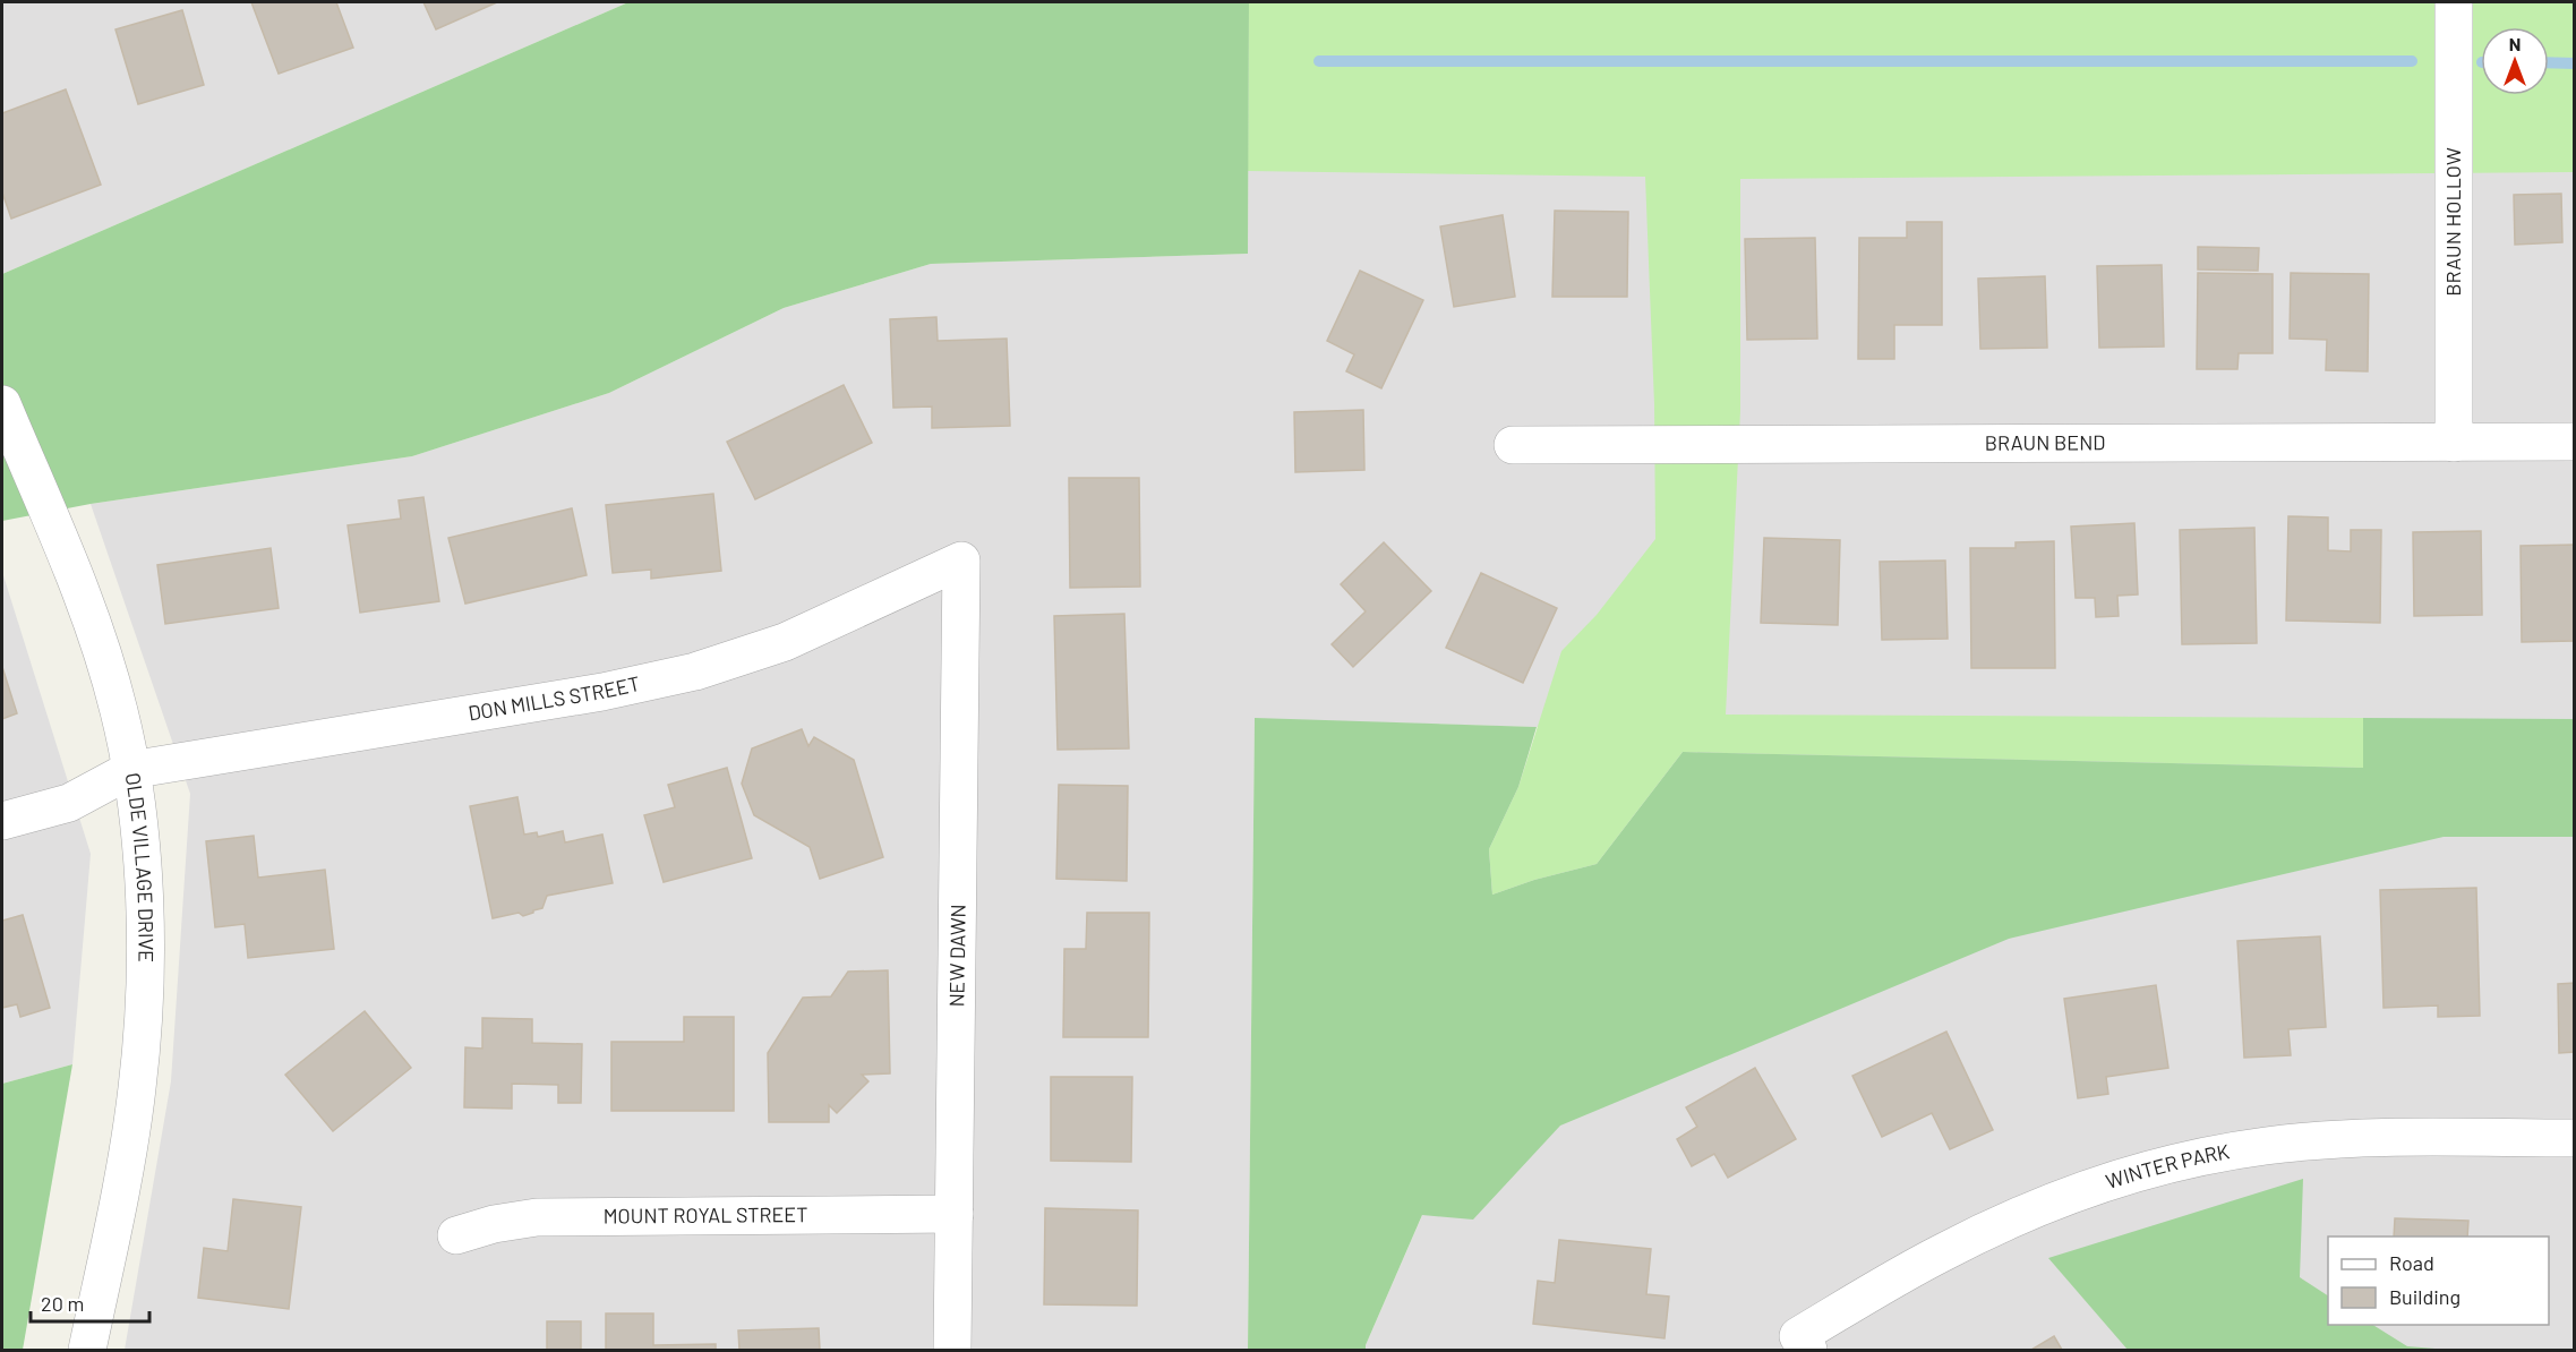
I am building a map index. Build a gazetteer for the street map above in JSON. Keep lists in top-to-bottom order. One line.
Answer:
{"streets":{"street":["BRAUN HOLLOW","BRAUN BEND","DON MILLS STREET","OLDE VILLAGE DRIVE","NEW DAWN","WINTER PARK","MOUNT ROYAL STREET"]},"crossings":[["BRAUN HOLLOW","BRAUN BEND"],["DON MILLS STREET","OLDE VILLAGE DRIVE"],["DON MILLS STREET","NEW DAWN"],["NEW DAWN","MOUNT ROYAL STREET"]],"legend":["Road","Building"],"scale_bar":"20 m","north":"top"}
